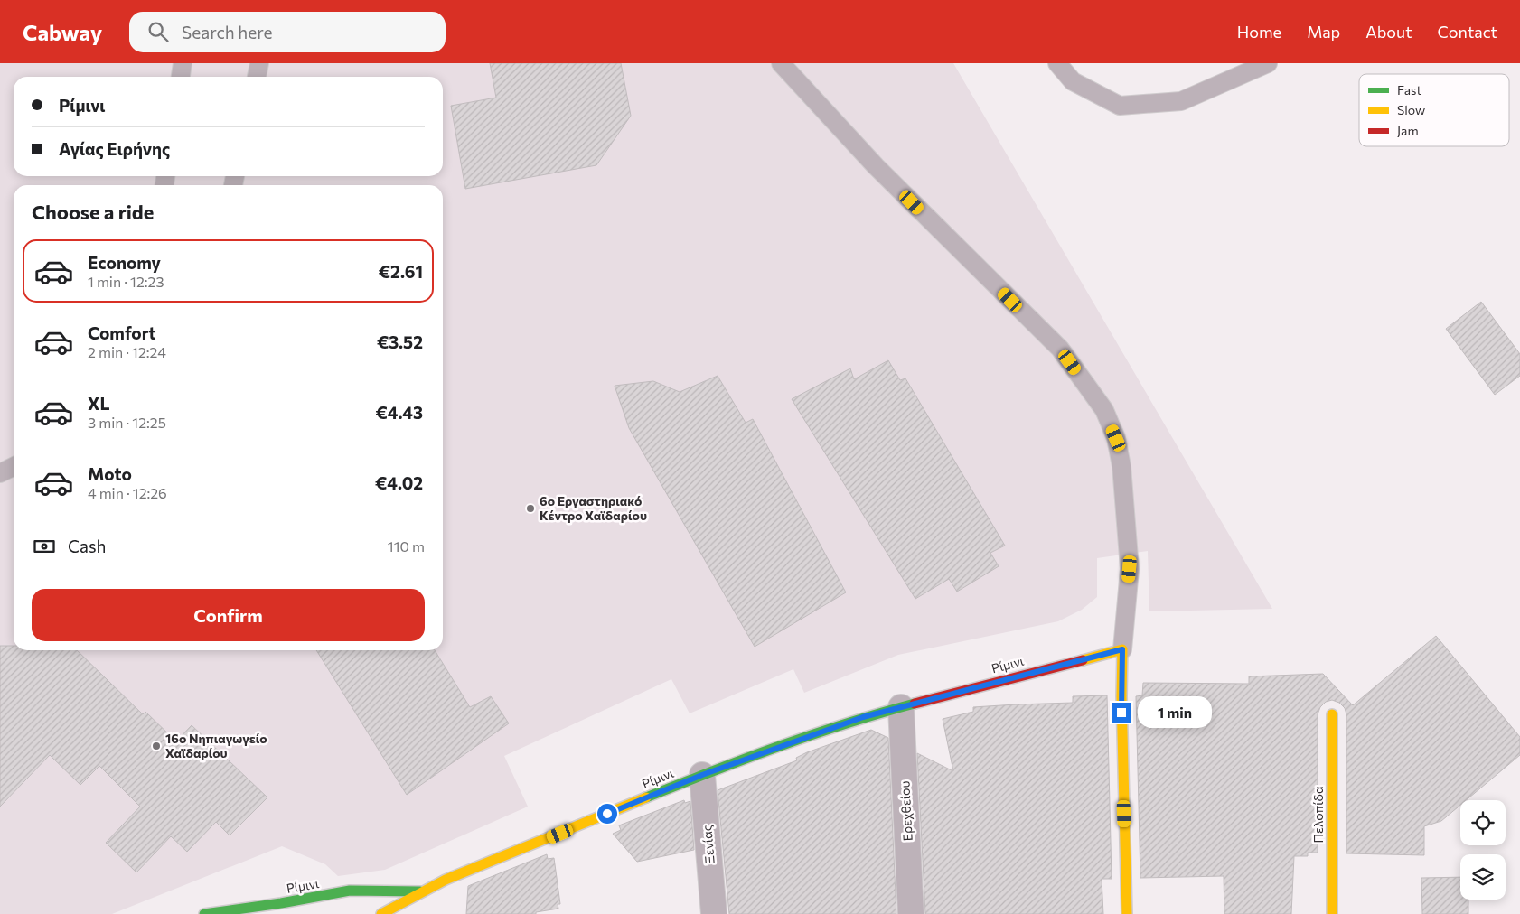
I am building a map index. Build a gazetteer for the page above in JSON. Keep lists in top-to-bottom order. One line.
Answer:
{"streets":{"street":["Ρίμινι","Ερεχθείου","Πελοπίδα","Ξενίας"]},"crossings":[["Ρίμινι","Ερεχθείου"],["Ρίμινι","Ξενίας"]],"places":["6ο Εργαστηριακό Κέντρο Χαϊδαρίου","16ο Νηπιαγωγείο Χαϊδαρίου"],"legend":["Fast","Slow","Jam"],"page":{"header":"Cabway","search":"Search here","nav":["Home","Map","About","Contact"],"banner":["Ρίμινι","Αγίας Ειρήνης"],"heading":"Choose a ride","list":[{"name":"Economy","note":"1 min · 12:23","value":"€2.61"},{"name":"Comfort","note":"2 min · 12:24","value":"€3.52"},{"name":"XL","note":"3 min · 12:25","value":"€4.43"},{"name":"Moto","note":"4 min · 12:26","value":"€4.02"}],"pay":["Cash","110 m"],"buttons":"Confirm","bubble":"1 min"}}
